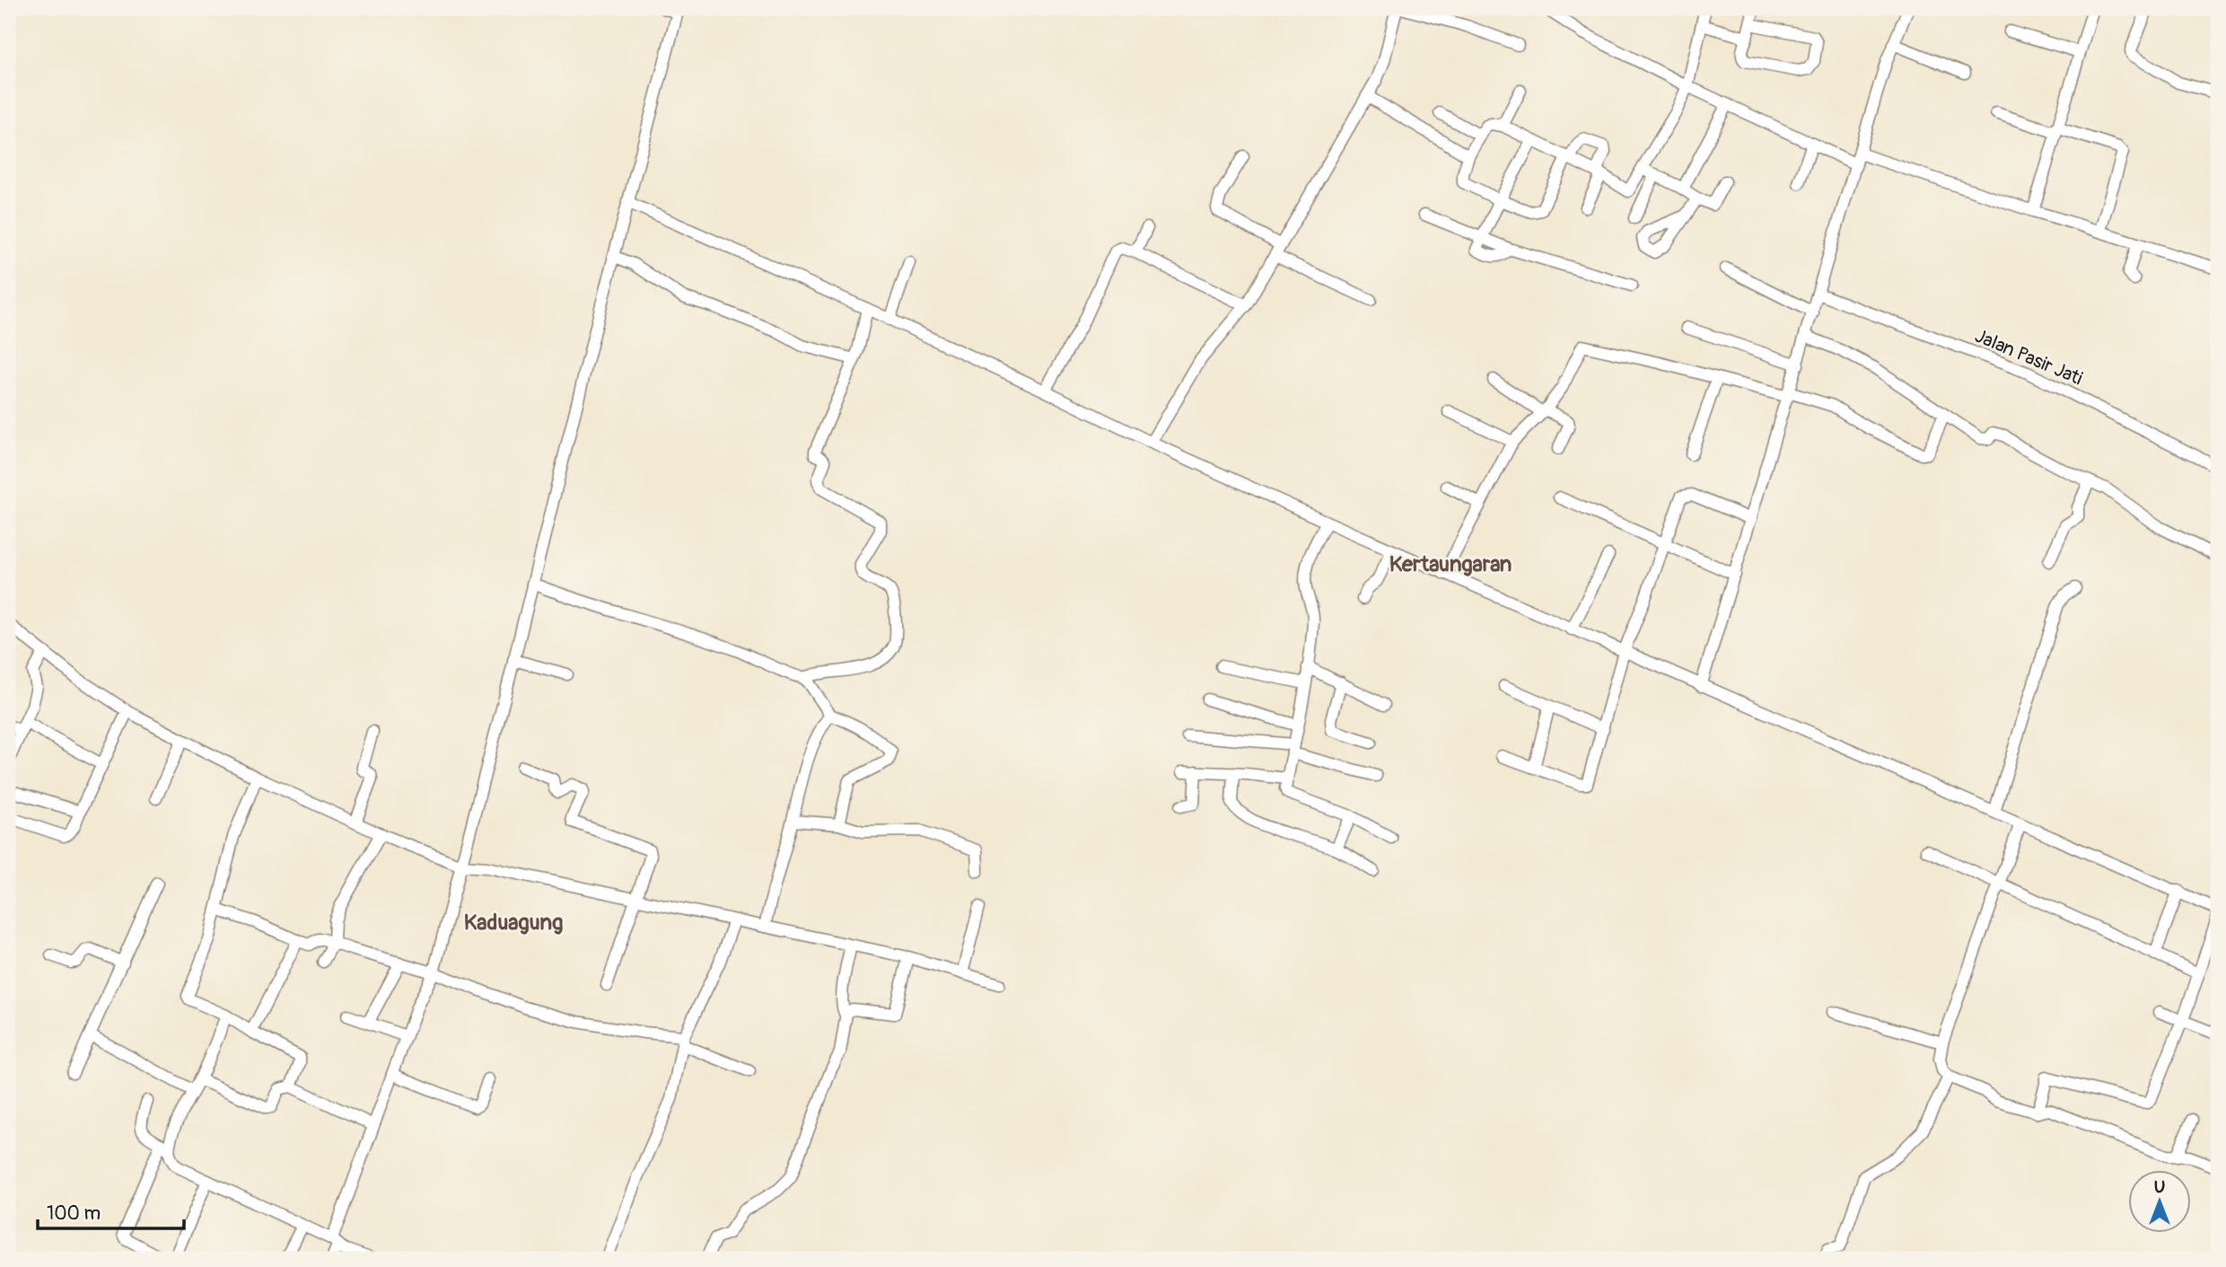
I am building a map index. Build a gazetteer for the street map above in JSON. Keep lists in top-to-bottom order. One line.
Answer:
{"streets":{"street":["Jalan Pasir Jati"]},"districts":["Kertaungaran","Kaduagung"],"scale_bar":"100 m","north":"top"}
